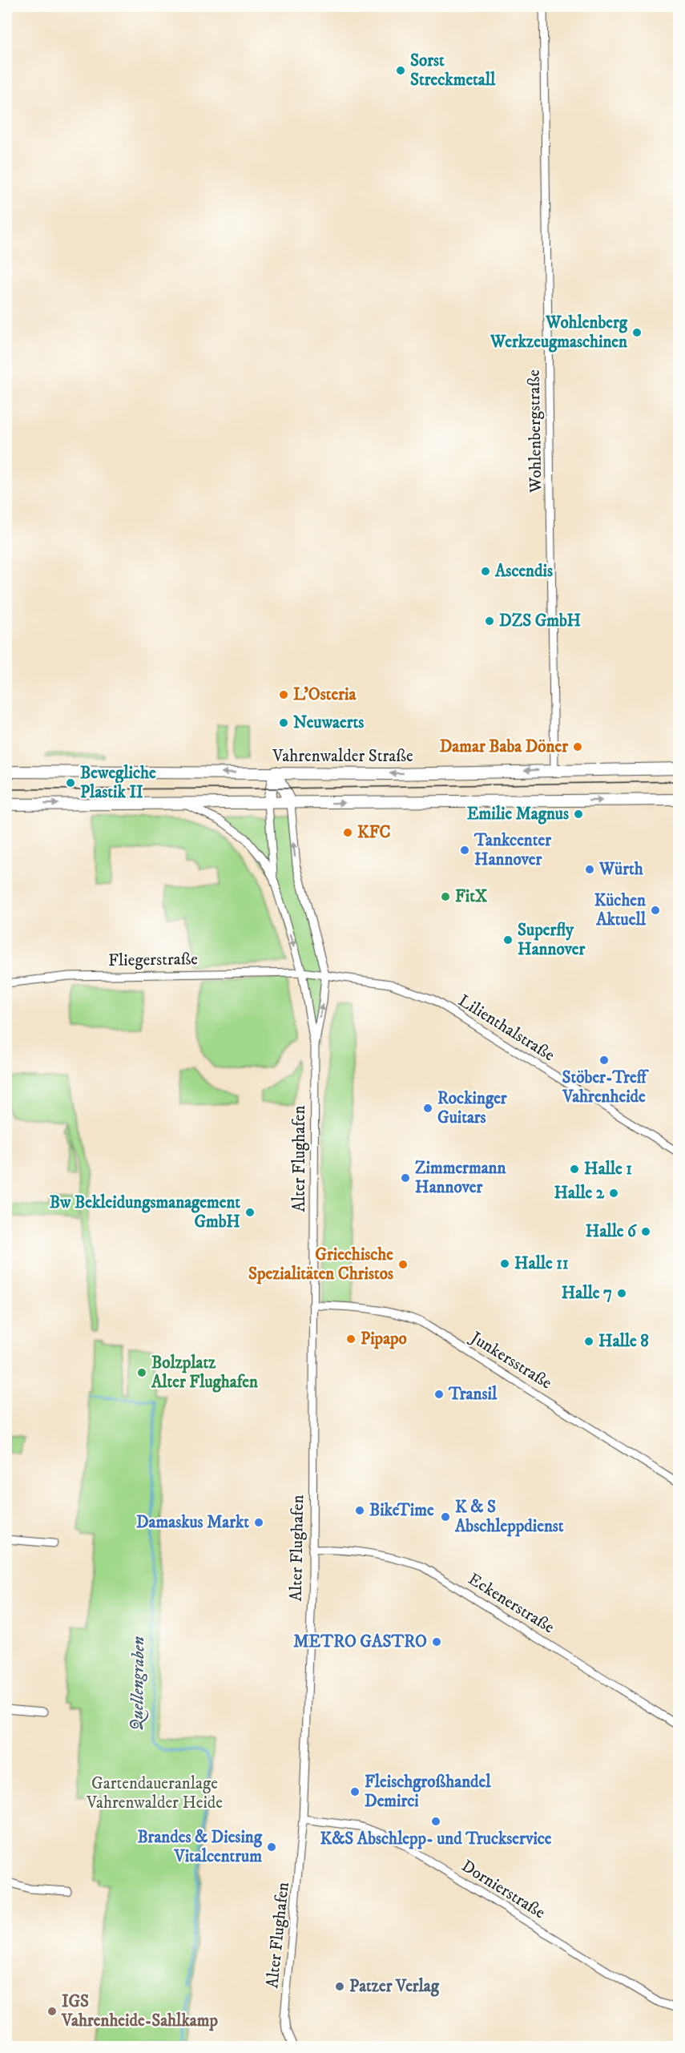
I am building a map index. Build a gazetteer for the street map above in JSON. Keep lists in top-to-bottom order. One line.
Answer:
{"streets":{"main road":["Vahrenwalder Straße"],"street":["Wohlenbergstraße","Fliegerstraße","Lilienthalstraße","Alter Flughafen","Junkersstraße","Eckenerstraße","Dornierstraße"]},"crossings":[["Wohlenbergstraße","Vahrenwalder Straße"],["Fliegerstraße","Lilienthalstraße"],["Fliegerstraße","Alter Flughafen"],["Lilienthalstraße","Alter Flughafen"],["Alter Flughafen","Junkersstraße"],["Alter Flughafen","Eckenerstraße"],["Alter Flughafen","Dornierstraße"]],"water":["Quellengraben"],"parks":["Gartendaueranlage Vahrenwalder Heide"],"places":["Sorst Streckmetall","Wohlenberg Werkzeugmaschinen","Ascendis","DZS GmbH","L'Osteria","Neuwaerts","Damar Baba Döner","Bewegliche Plastik II","Emilie Magnus","KFC","Tankcenter Hannover","Würth","FitX","Küchen Aktuell","Superfly Hannover","Stöber-Treff Vahrenheide","Rockinger Guitars","Halle 1","Zimmermann Hannover","Halle 2","Bw Bekleidungsmanagement GmbH","Halle 6","Halle 11","Griechische Spezialitäten Christos","Halle 7","Pipapo","Halle 8","Bolzplatz Alter Flughafen","Transil","BikeTime","K & S Abschleppdienst","Damaskus Markt","METRO GASTRO","Fleischgroßhandel Demirci","K&S Abschlepp- und Truckservice","Brandes & Diesing Vitalcentrum","Patzer Verlag","IGS Vahrenheide-Sahlkamp"]}
